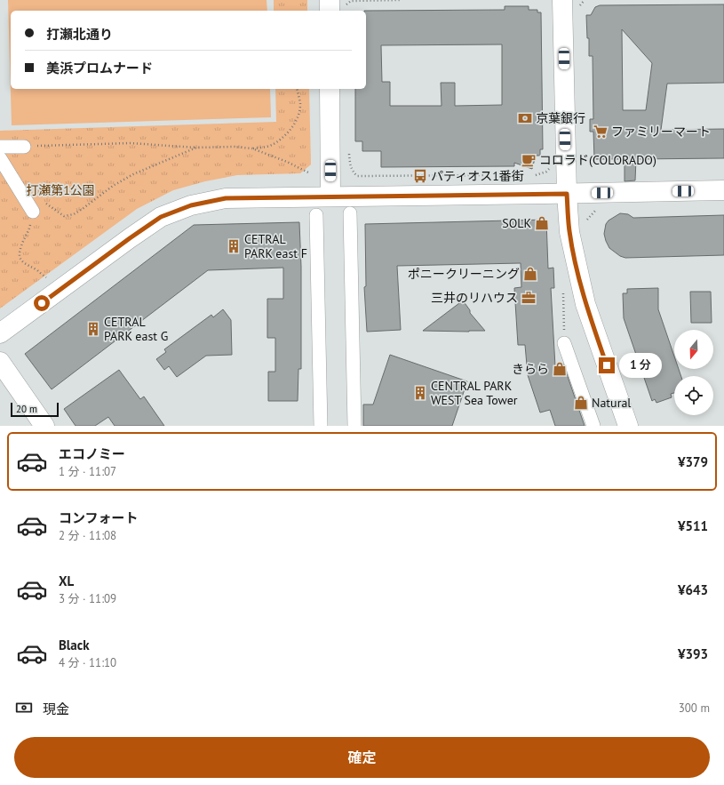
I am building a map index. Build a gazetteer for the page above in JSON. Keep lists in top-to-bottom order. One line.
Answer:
{"parks":["打瀬第1公園"],"places":{"bank":["京葉銀行"],"supermarket":["ファミリーマート"],"cafe":["コロラド(COLORADO)"],"bus stop":["パティオス1番街"],"shop":["SOLK","ポニークリーニング","きらら","Natural"],"building":["CETRAL PARK east F","CETRAL PARK east G","CENTRAL PARK WEST Sea Tower"],"office":["三井のリハウス"]},"scale_bar":"20 m","north":"bottom","page":{"banner":["打瀬北通り","美浜プロムナード"],"bubble":"1 分","scale":"20 m","list":[{"name":"エコノミー","note":"1 分 · 11:07","value":"¥379"},{"name":"コンフォート","note":"2 分 · 11:08","value":"¥511"},{"name":"XL","note":"3 分 · 11:09","value":"¥643"},{"name":"Black","note":"4 分 · 11:10","value":"¥393"}],"pay":["現金","300 m"],"buttons":"確定"}}
